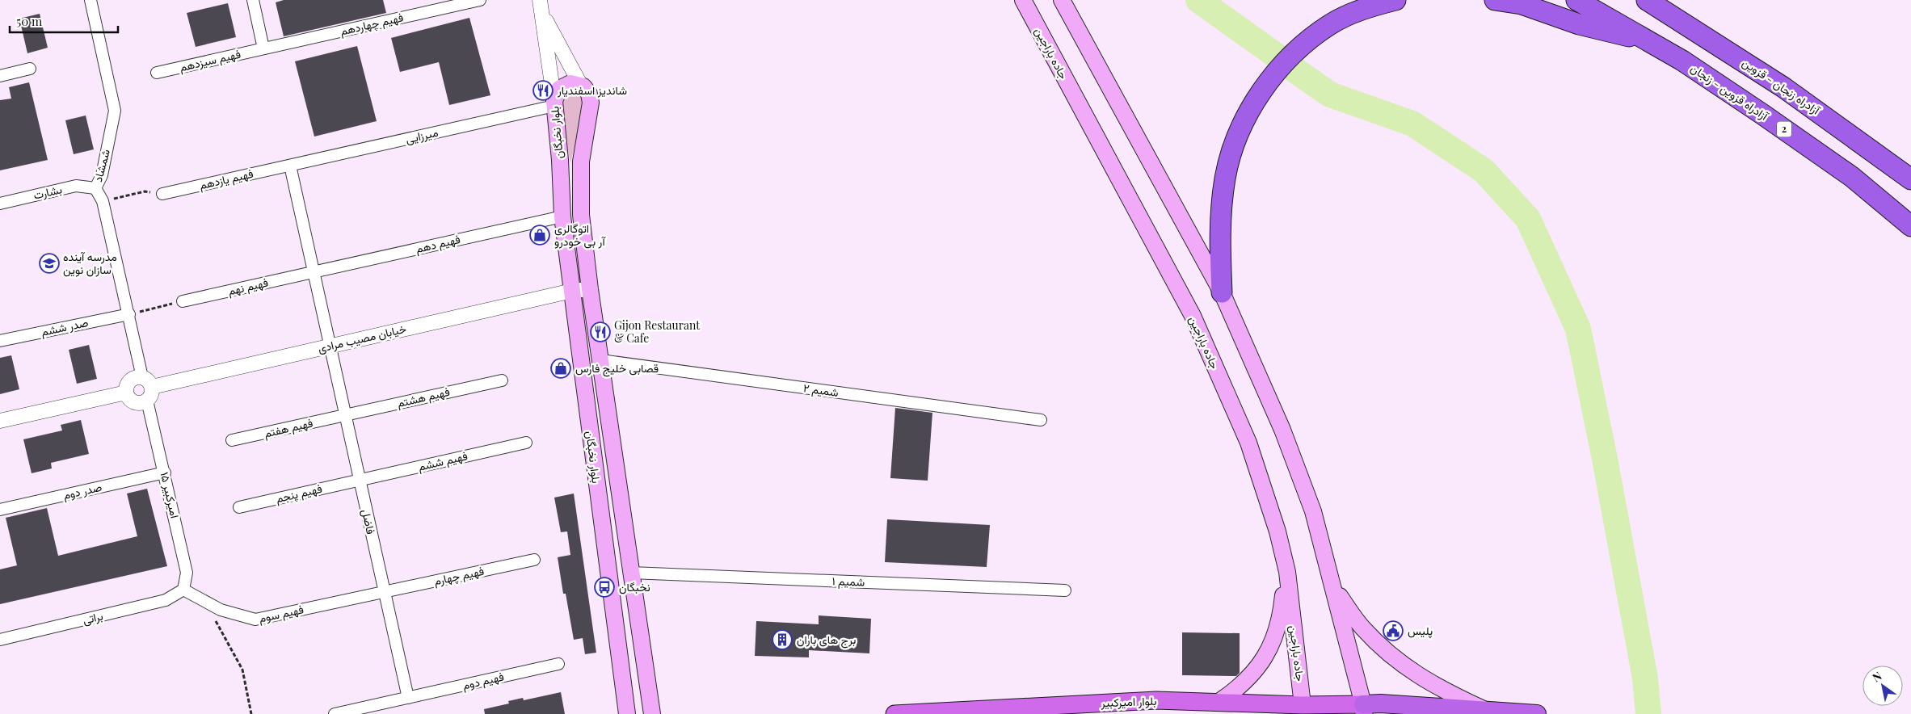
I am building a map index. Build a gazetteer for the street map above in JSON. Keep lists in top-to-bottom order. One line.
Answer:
{"streets":{"highway":["آزادراه زنجان - قزوین","آزادراه قزوین - زنجان","2"],"main road":["جاده باراجین","بلوار نخبگان","بلوار امیرکبیر"],"street":["فهیم چهاردهم","فهیم سیزدهم","میرزایی","شمشاد","فهیم یازدهم","بشارت","فهیم دهم","فهیم نهم","صدر ششم","خیابان مصیب مرادی","شمیم ۲","فهیم هشتم","فهیم هفتم","فهیم ششم","صدر دوم","فهیم پنجم","امیرکبیر ۱۵","فاضل","فهیم چهارم","شمیم ۱","فهیم سوم","براتی","فهیم دوم"]},"crossings":[["فهیم چهاردهم","فهیم سیزدهم"],["جاده باراجین","بلوار امیرکبیر"],["بلوار نخبگان","میرزایی"],["بلوار نخبگان","فهیم دهم"],["بلوار نخبگان","خیابان مصیب مرادی"],["بلوار نخبگان","شمیم ۲"],["بلوار نخبگان","شمیم ۱"],["میرزایی","فهیم یازدهم"],["میرزایی","فاضل"],["شمشاد","بشارت"],["شمشاد","صدر ششم"],["شمشاد","خیابان مصیب مرادی"],["شمشاد","امیرکبیر ۱۵"],["فهیم یازدهم","فاضل"],["فهیم دهم","فهیم نهم"],["فهیم دهم","فاضل"],["فهیم نهم","فاضل"],["خیابان مصیب مرادی","امیرکبیر ۱۵"],["خیابان مصیب مرادی","فاضل"],["فهیم هشتم","فهیم هفتم"],["فهیم هشتم","فاضل"],["فهیم هفتم","فاضل"],["فهیم ششم","فهیم پنجم"],["فهیم ششم","فاضل"],["صدر دوم","امیرکبیر ۱۵"],["فهیم پنجم","فاضل"],["امیرکبیر ۱۵","فهیم سوم"],["امیرکبیر ۱۵","براتی"],["فاضل","فهیم چهارم"],["فاضل","فهیم سوم"],["فاضل","فهیم دوم"],["فهیم چهارم","فهیم سوم"],["فهیم سوم","براتی"]],"places":{"restaurant":["شاندیز اسفندیار","Gijon Restaurant & Cafe"],"shop":["اتوگالری آر بی خودرو","قصابی خلیج فارس"],"school or university":["مدرسه آینده سازان نوین"],"bus stop":["نخبگان"],"public building":["پلیس"],"building":["برج های باران"]},"scale_bar":"50 m","north":"top left"}
